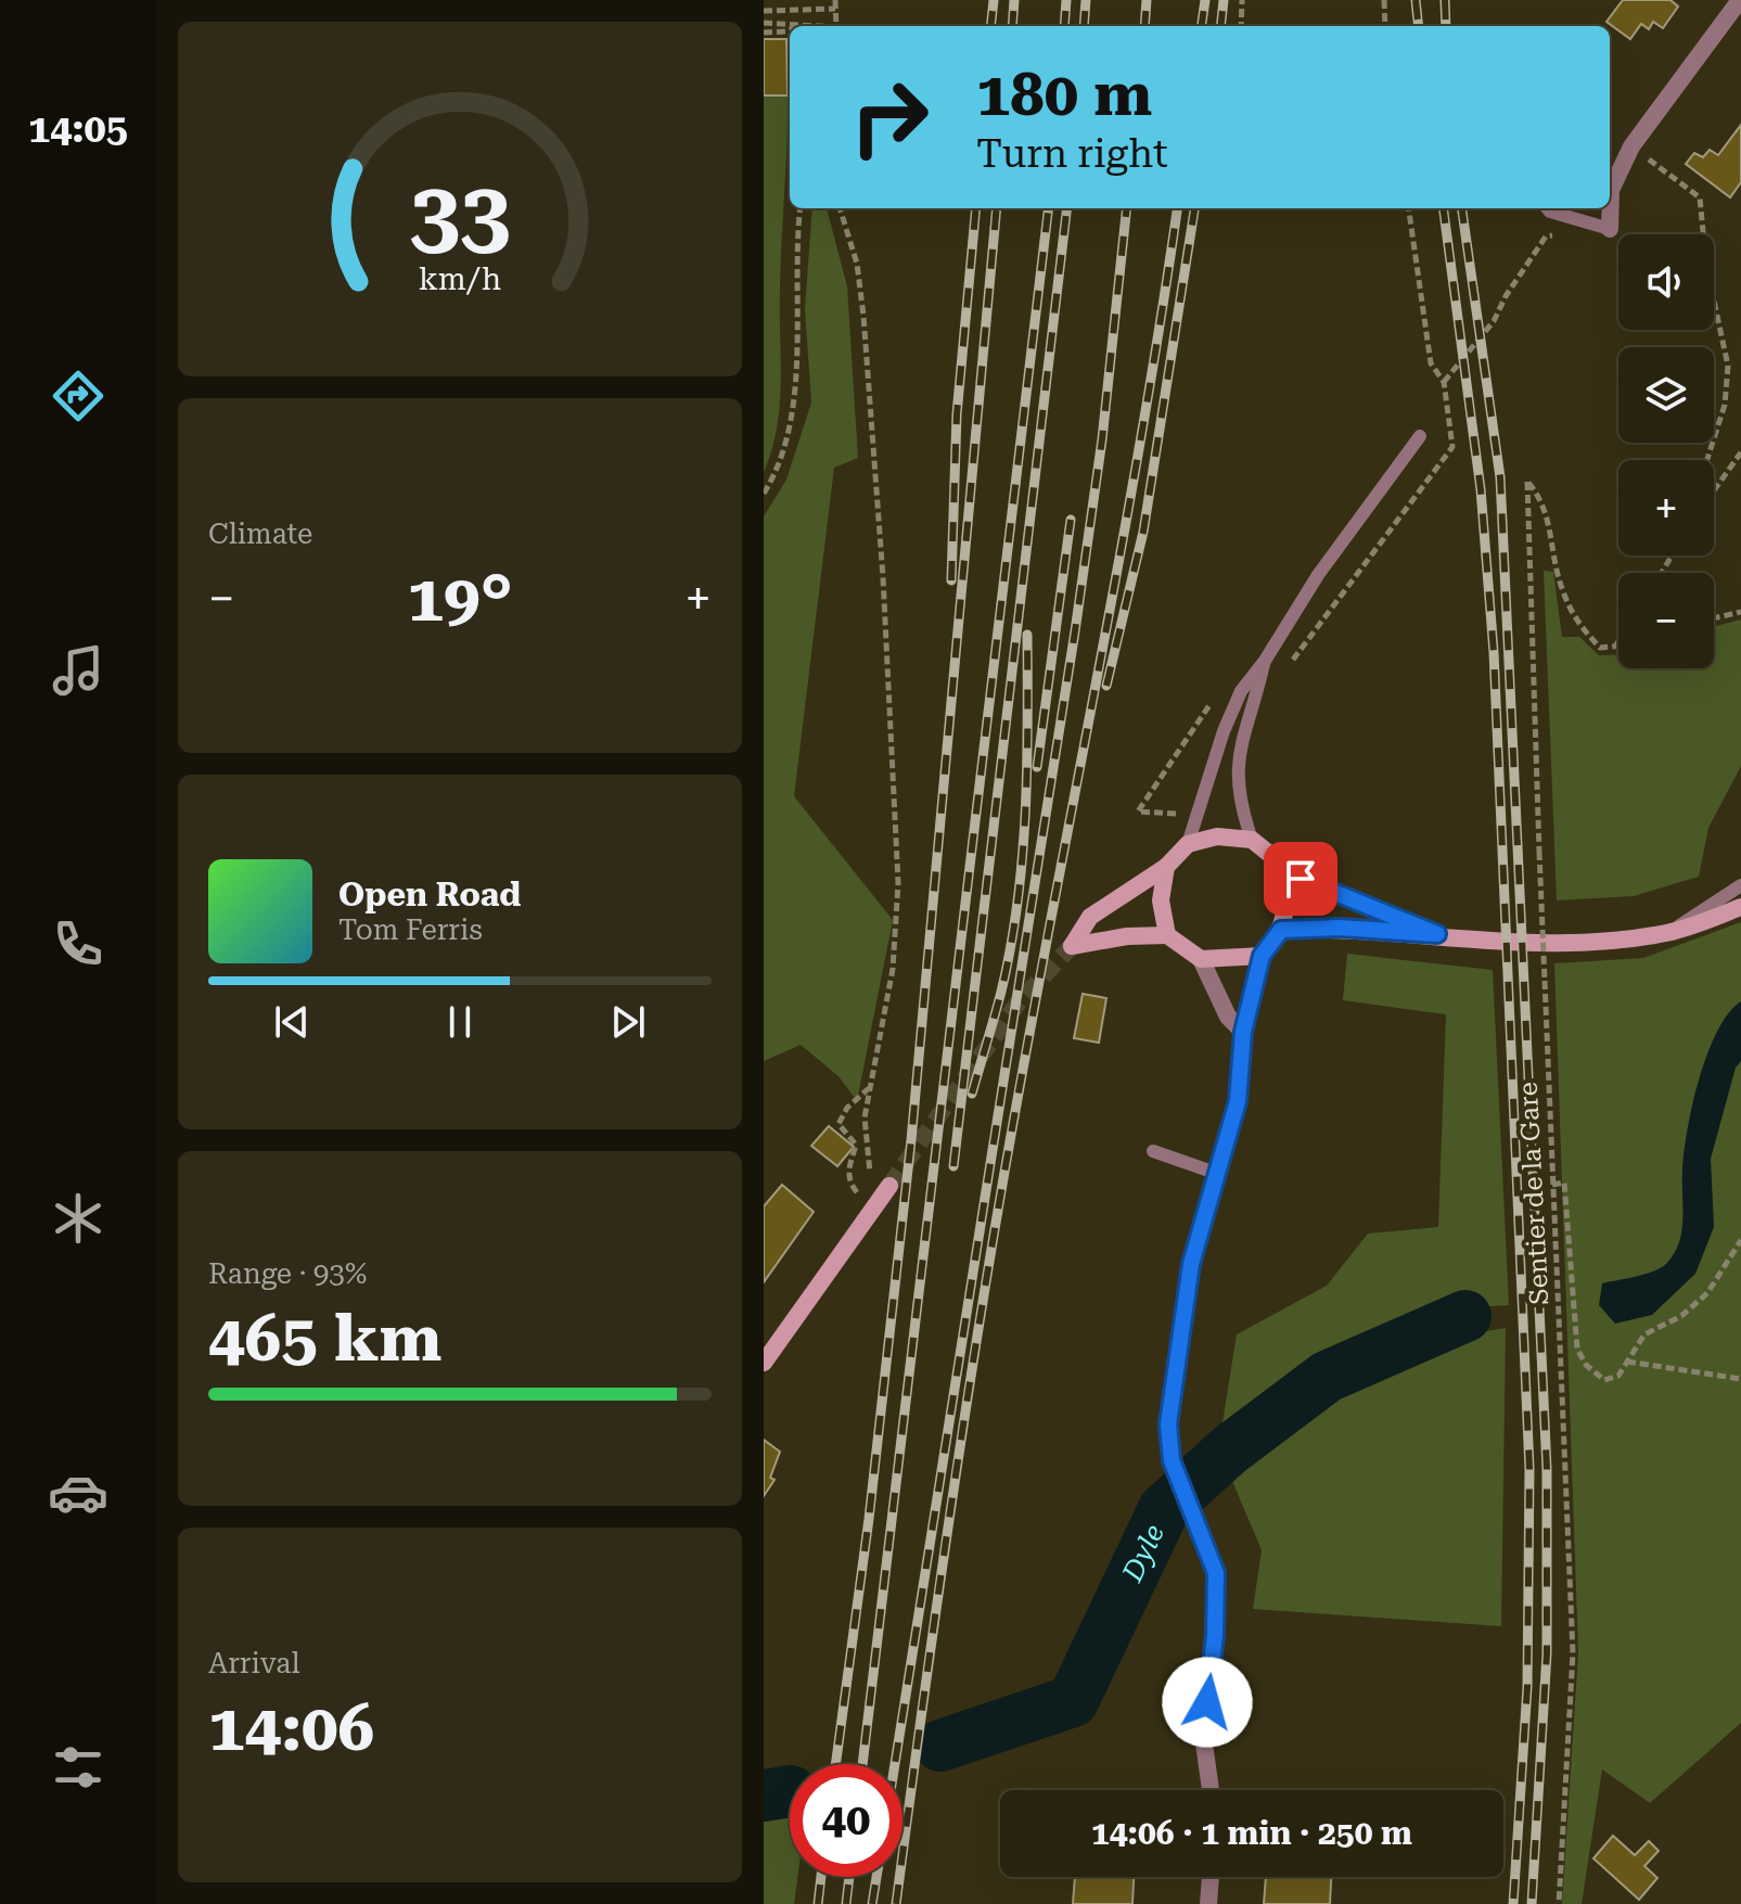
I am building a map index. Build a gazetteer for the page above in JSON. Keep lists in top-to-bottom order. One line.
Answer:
{"streets":{"path":["Sentier de la Gare"]},"water":["Dyle"],"page":{"tabs":"14:05","turn":["180 m","Turn right"],"map_buttons":["+","−"],"tile":["Climate",["Range · 93%","465 km"],["Arrival","14:06"]],"heat":["−","19°","+"],"song":["Open Road","Tom Ferris"],"limit":"40","trip":"14:06 · 1 min · 250 m","gauge":["33","km/h"]}}
